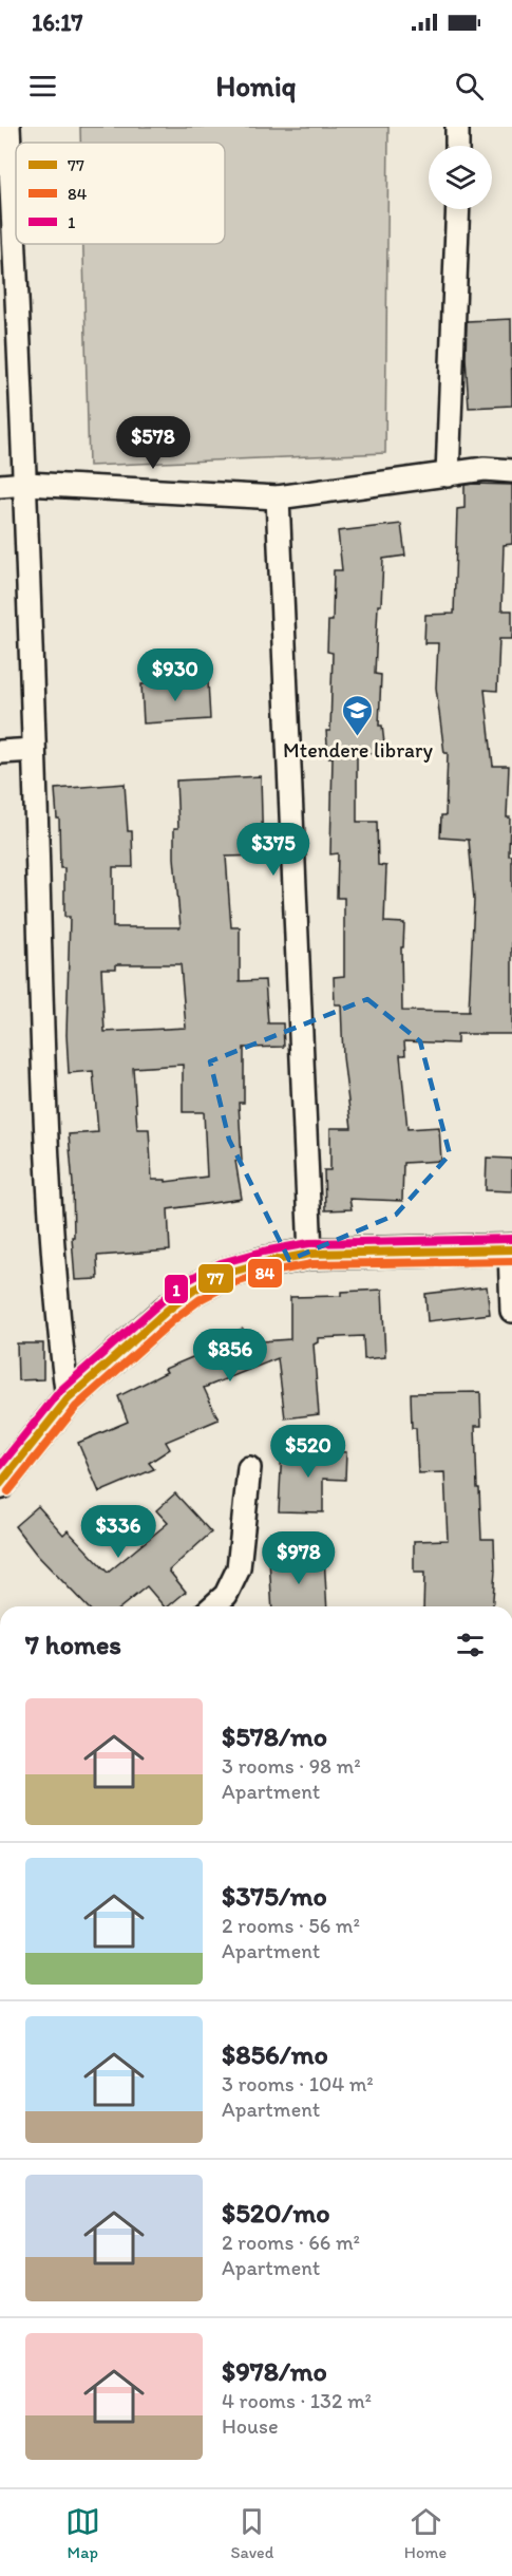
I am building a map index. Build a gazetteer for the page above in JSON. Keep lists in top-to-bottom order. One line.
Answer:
{"places":{"school or university":["Mtendere library"]},"lines":["transit line 1","transit line 77","transit line 84"],"legend":["77","84","1"],"page":{"status":"16:17","header":"Homiq","price":["$578","$930","$375","$856","$520","$336","$978"],"heading":"7 homes","list":[{"name":"$578/mo","note":"3 rooms · 98 m² · Apartment"},{"name":"$375/mo","note":"2 rooms · 56 m² · Apartment"},{"name":"$856/mo","note":"3 rooms · 104 m² · Apartment"},{"name":"$520/mo","note":"2 rooms · 66 m² · Apartment"},{"name":"$978/mo","note":"4 rooms · 132 m² · House"}],"tabs":["Map","Saved","Home"]}}
